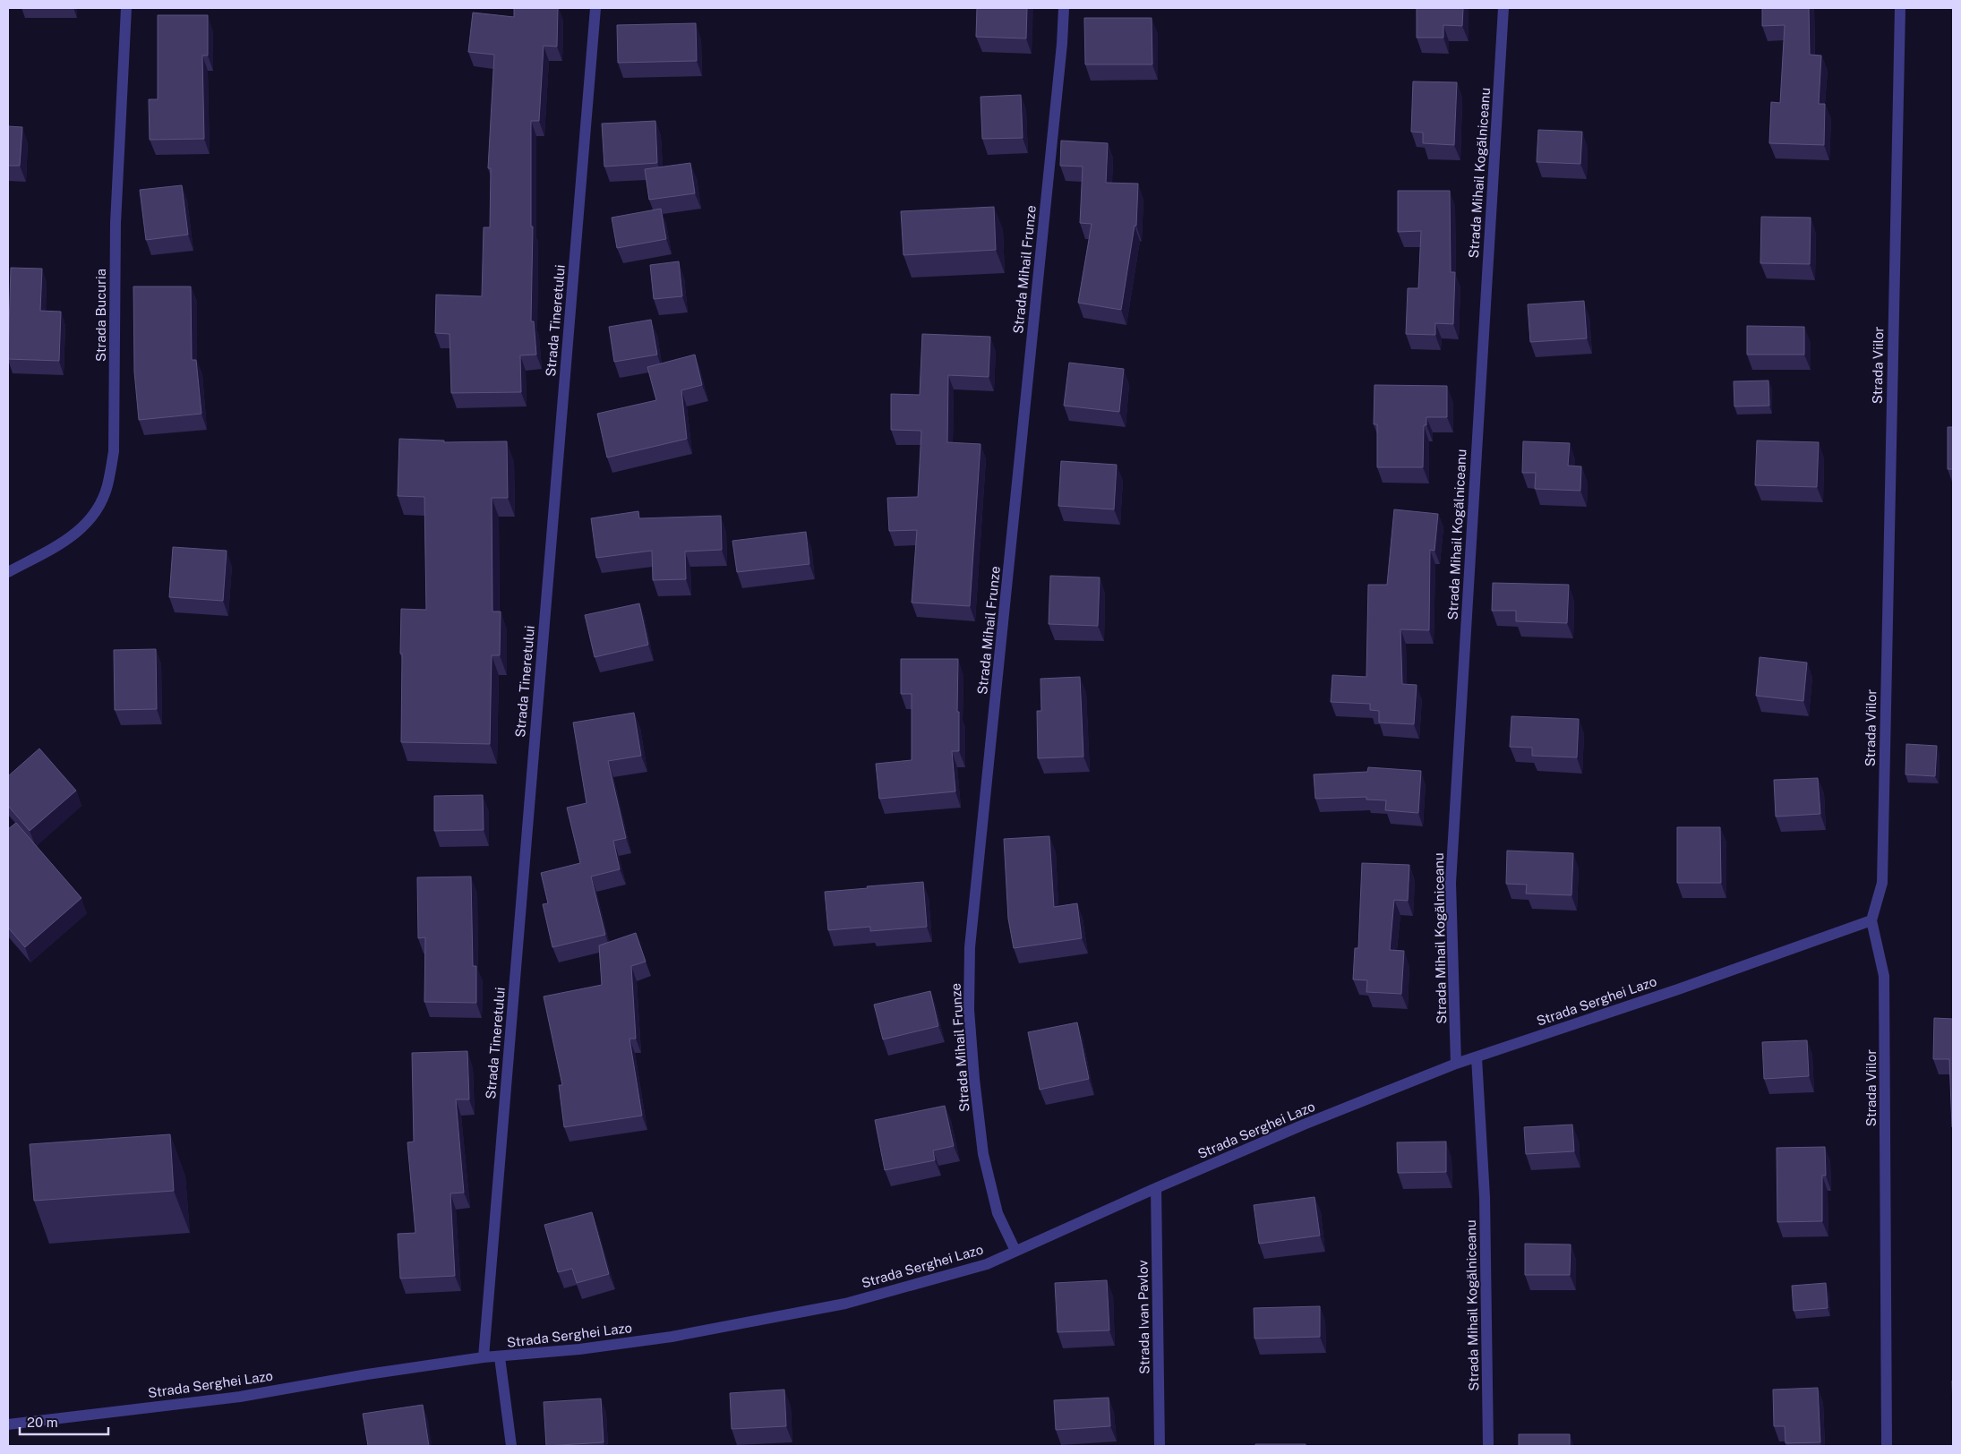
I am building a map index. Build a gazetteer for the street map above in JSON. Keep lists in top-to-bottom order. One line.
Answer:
{"streets":{"street":["Strada Mihail Kogălniceanu","Strada Mihail Frunze","Strada Bucuria","Strada Tineretului","Strada Viilor","Strada Serghei Lazo","Strada Ivan Pavlov"]},"crossings":[["Strada Mihail Kogălniceanu","Strada Serghei Lazo"],["Strada Mihail Frunze","Strada Serghei Lazo"],["Strada Tineretului","Strada Serghei Lazo"],["Strada Viilor","Strada Serghei Lazo"],["Strada Serghei Lazo","Strada Ivan Pavlov"]],"scale_bar":"20 m"}
